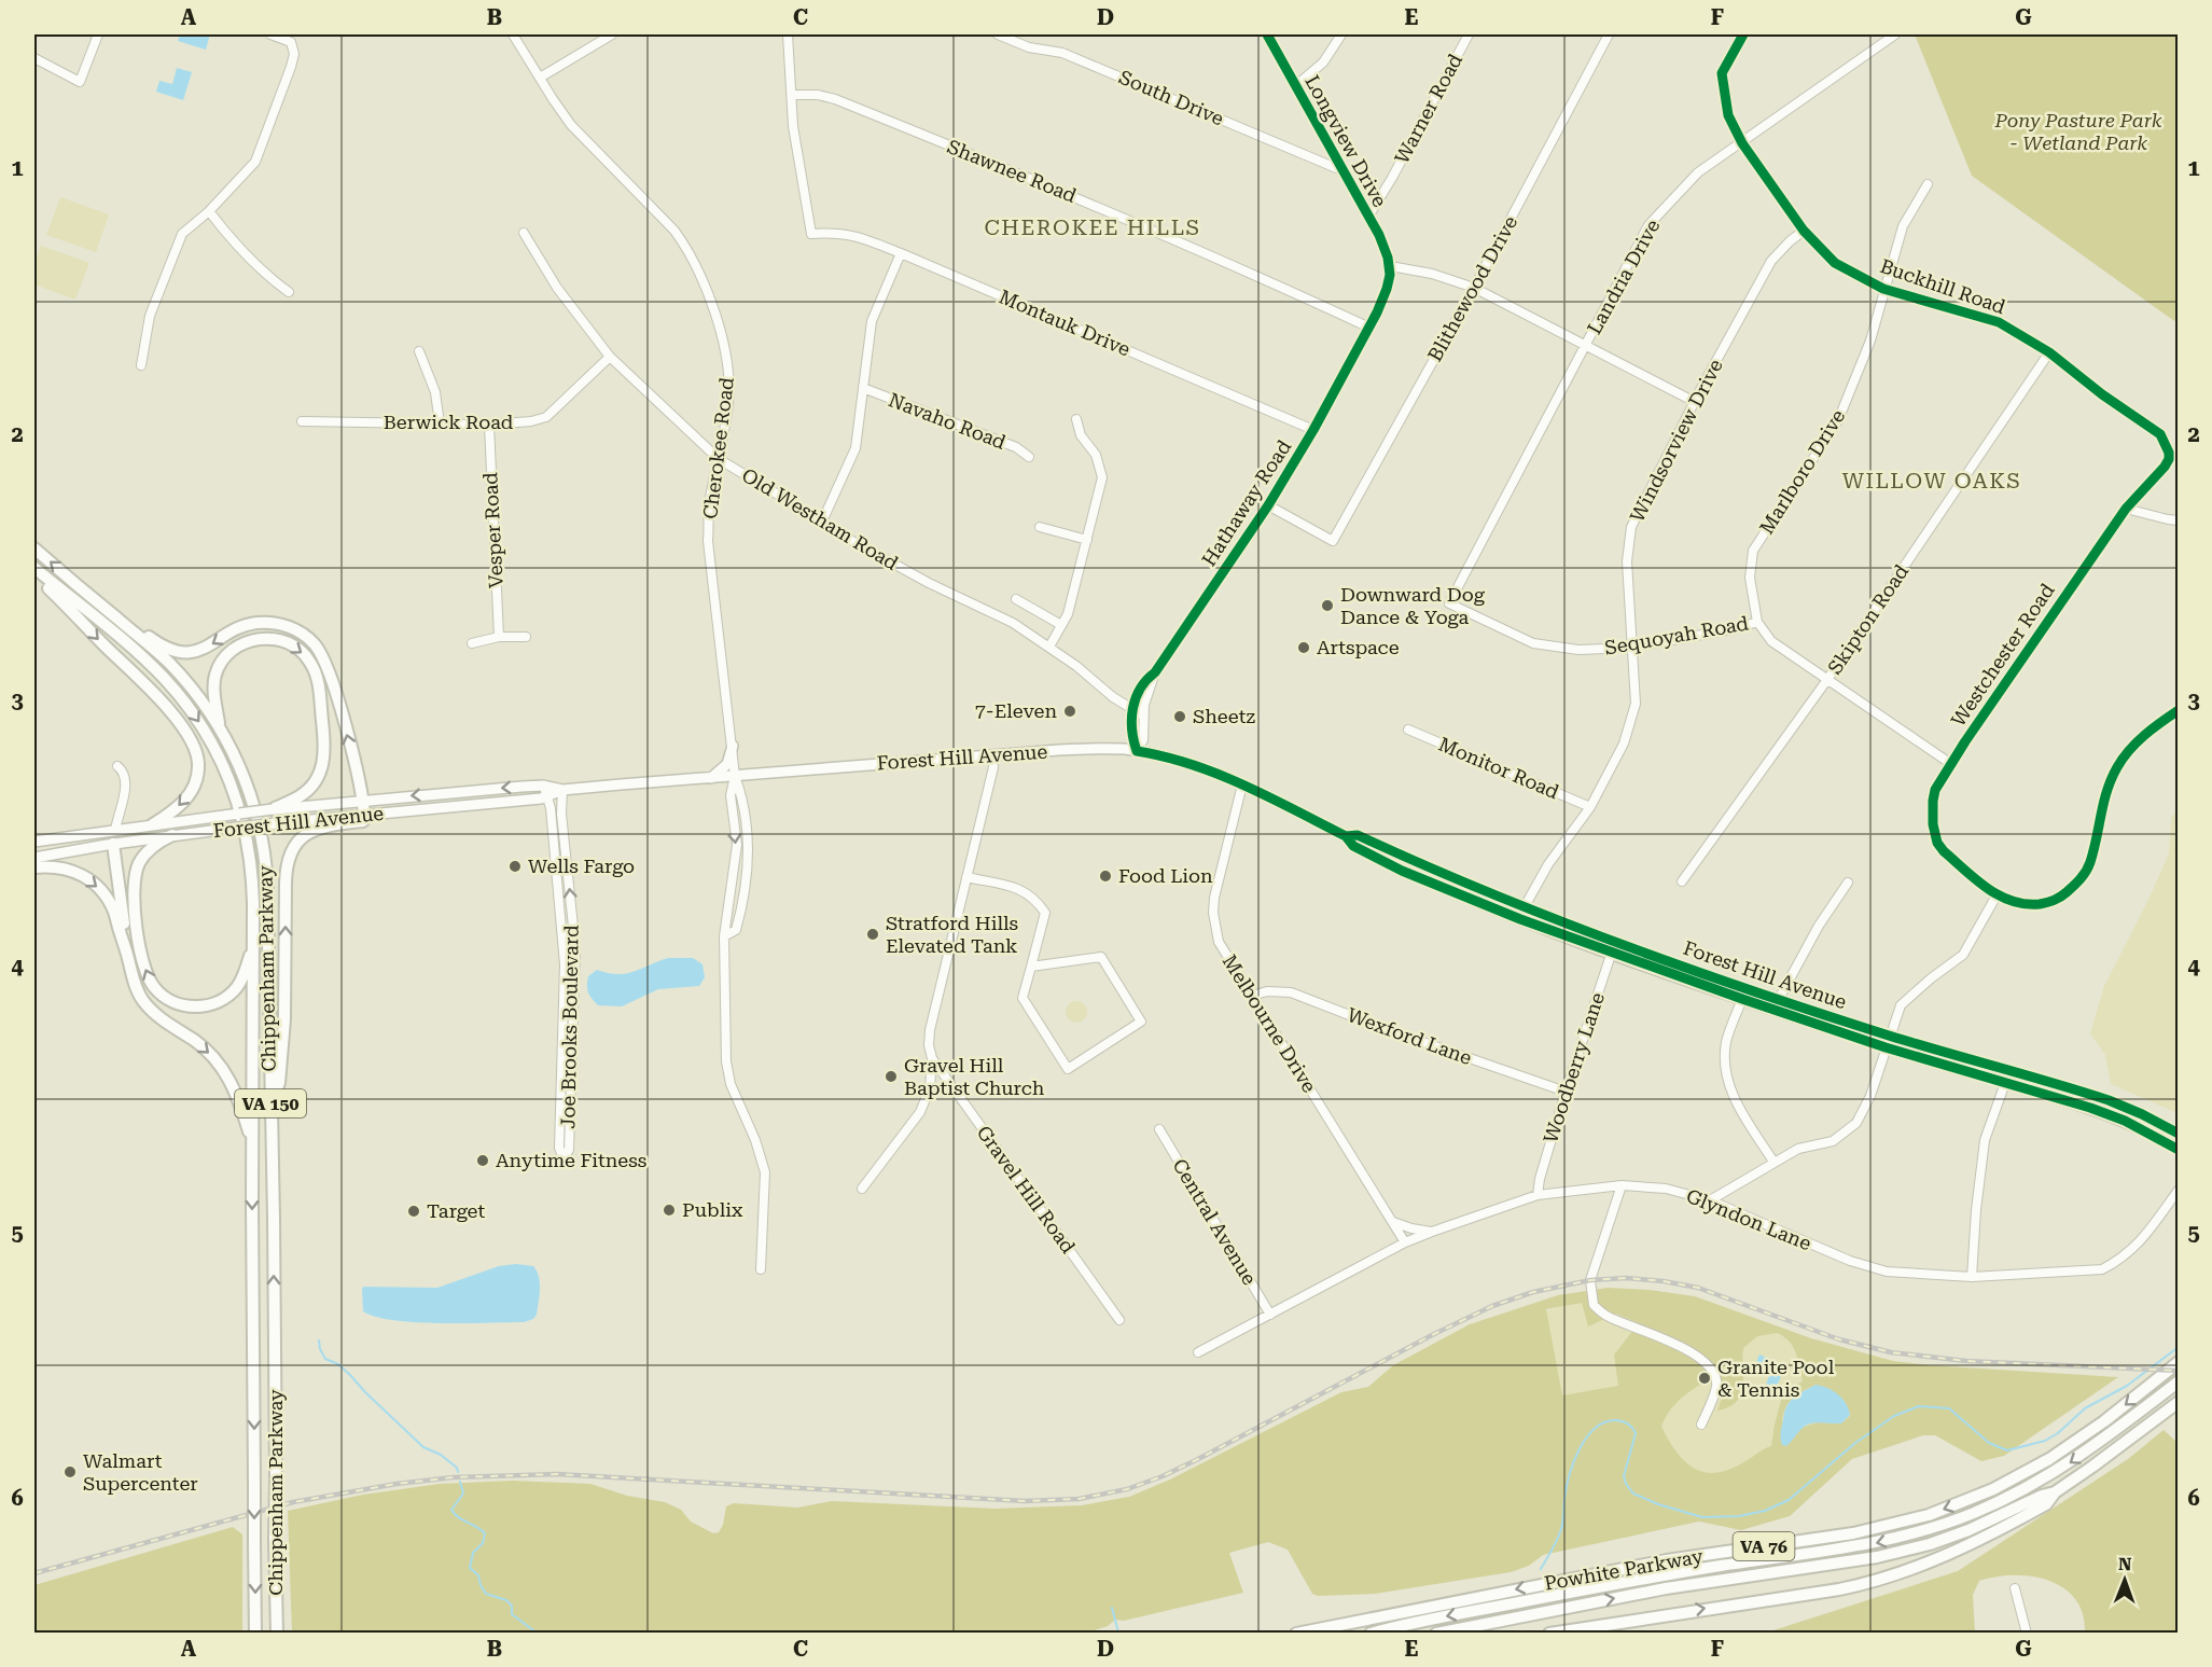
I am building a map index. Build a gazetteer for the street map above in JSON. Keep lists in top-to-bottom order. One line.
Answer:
{"streets":{"highway":["Chippenham Parkway","VA 150","VA 76","Powhite Parkway"],"main road":["Forest Hill Avenue"],"street":["South Drive","Warner Road","Longview Drive","Shawnee Road","Landria Drive","Buckhill Road","Blithewood Drive","Montauk Drive","Navaho Road","Berwick Road","Windsorview Drive","Cherokee Road","Marlboro Drive","Hathaway Road","Old Westham Road","Vesper Road","Skipton Road","Sequoyah Road","Westchester Road","Monitor Road","Melbourne Drive","Joe Brooks Boulevard","Wexford Lane","Woodberry Lane","Gravel Hill Road","Glyndon Lane","Central Avenue"]},"crossings":[["South Drive","Longview Drive"],["Warner Road","Longview Drive"],["Longview Drive","Hathaway Road"],["Shawnee Road","Montauk Drive"],["Shawnee Road","Hathaway Road"],["Landria Drive","Buckhill Road"],["Landria Drive","Sequoyah Road"],["Buckhill Road","Windsorview Drive"],["Buckhill Road","Marlboro Drive"],["Buckhill Road","Skipton Road"],["Buckhill Road","Westchester Road"],["Blithewood Drive","Hathaway Road"],["Montauk Drive","Hathaway Road"],["Berwick Road","Old Westham Road"],["Berwick Road","Vesper Road"],["Windsorview Drive","Sequoyah Road"],["Windsorview Drive","Forest Hill Avenue"],["Windsorview Drive","Monitor Road"],["Cherokee Road","Old Westham Road"],["Cherokee Road","Forest Hill Avenue"],["Marlboro Drive","Sequoyah Road"],["Hathaway Road","Old Westham Road"],["Hathaway Road","Forest Hill Avenue"],["Forest Hill Avenue","Melbourne Drive"],["Forest Hill Avenue","Joe Brooks Boulevard"],["Forest Hill Avenue","Woodberry Lane"],["Melbourne Drive","Wexford Lane"],["Melbourne Drive","Glyndon Lane"],["Wexford Lane","Woodberry Lane"],["Woodberry Lane","Glyndon Lane"],["Glyndon Lane","Central Avenue"]],"districts":["CHEROKEE HILLS","WILLOW OAKS"],"parks":["Pony Pasture Park - Wetland Park"],"places":["Downward Dog Dance & Yoga","Artspace","7-Eleven","Sheetz","Wells Fargo","Food Lion","Stratford Hills Elevated Tank","Gravel Hill Baptist Church","Anytime Fitness","Publix","Target","Granite Pool & Tennis","Walmart Supercenter"],"north":"top","grid":{"columns":["A","B","C","D","E","F","G"],"rows":["1","2","3","4","5","6"]}}
